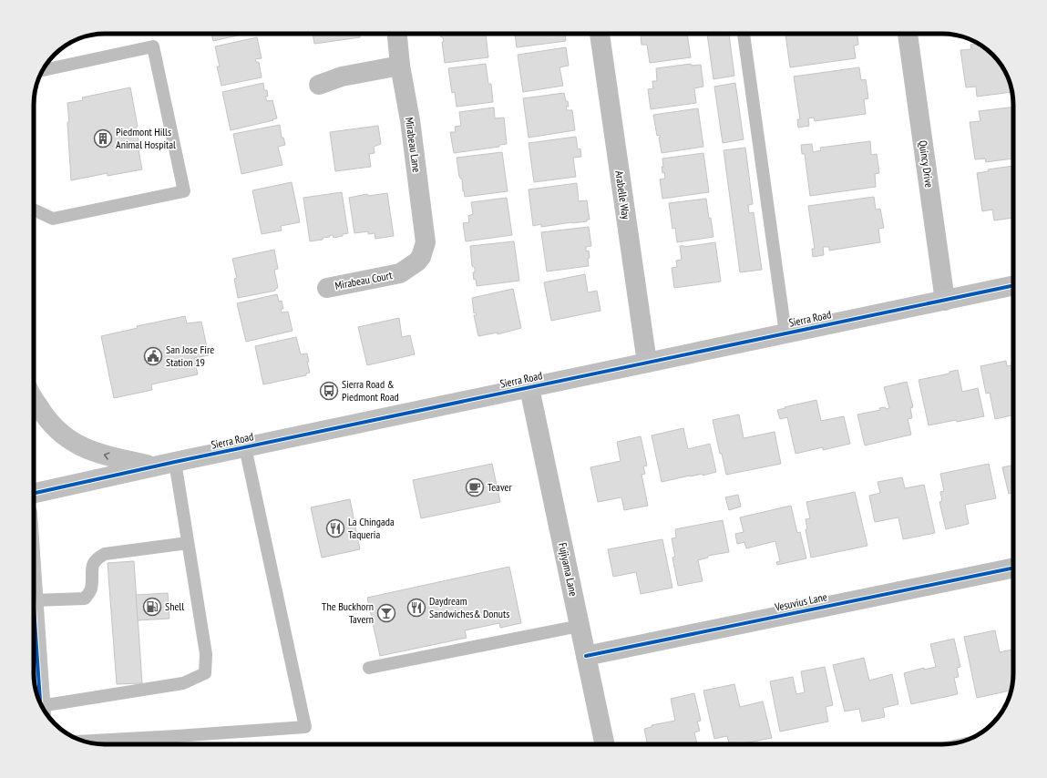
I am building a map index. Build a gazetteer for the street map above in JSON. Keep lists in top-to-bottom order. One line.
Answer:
{"streets":{"street":["Mirabeau Lane","Quincy Drive","Arabelle Way","Mirabeau Court","Sierra Road","Fujiyama Lane","Vesuvius Lane"]},"crossings":[["Mirabeau Lane","Mirabeau Court"],["Quincy Drive","Sierra Road"],["Arabelle Way","Sierra Road"],["Sierra Road","Fujiyama Lane"],["Fujiyama Lane","Vesuvius Lane"]],"places":{"building":["Piedmont Hills Animal Hospital"],"public building":["San Jose Fire Station 19"],"bus stop":["Sierra Road & Piedmont Road"],"cafe":["Teaver"],"restaurant":["La Chingada Taqueria","Daydream Sandwiches& Donuts"],"fuel station":["Shell"],"bar":["The Buckhorn Tavern"]}}
